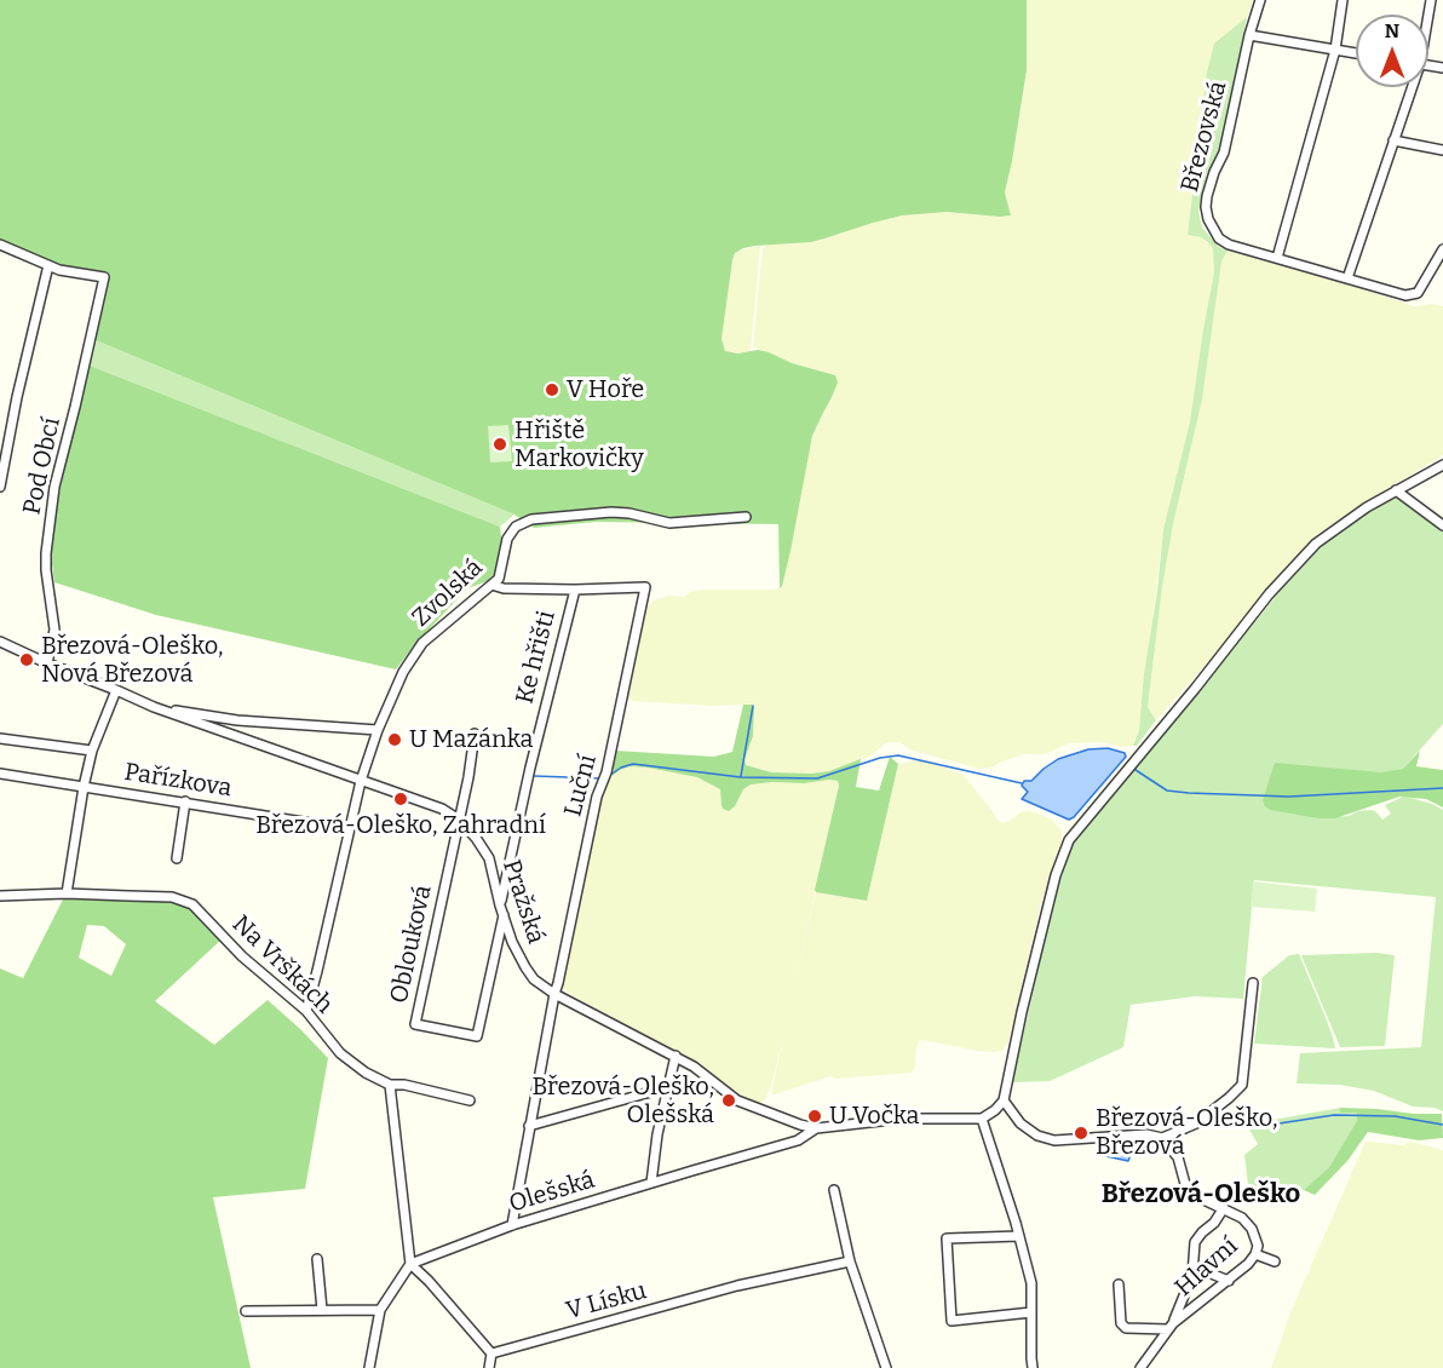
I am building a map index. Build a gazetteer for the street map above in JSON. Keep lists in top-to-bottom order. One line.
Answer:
{"streets":{"street":["Březovská","Pod Obcí","Zvolská","Ke hřišti","Pařízkova","Luční","Pražská","Oblouková","Na Vrškách","Olešská","Hlavní","V Lísku"]},"crossings":[["Pod Obcí","Pražská"],["Zvolská","Pařízkova"],["Zvolská","Pražská"],["Zvolská","Na Vrškách"],["Ke hřišti","Luční"],["Ke hřišti","Pražská"],["Ke hřišti","Oblouková"],["Luční","Pražská"],["Luční","Olešská"],["Pražská","Oblouková"],["Pražská","Olešská"]],"districts":["Březová-Oleško"],"places":["V Hoře","Hřiště Markovičky","Březová-Oleško, Nová Březová","U Mazánka","Březová-Oleško, Zahradní","Březová-Oleško, Olešská","U Vočka","Březová-Oleško, Březová"],"north":"top"}
